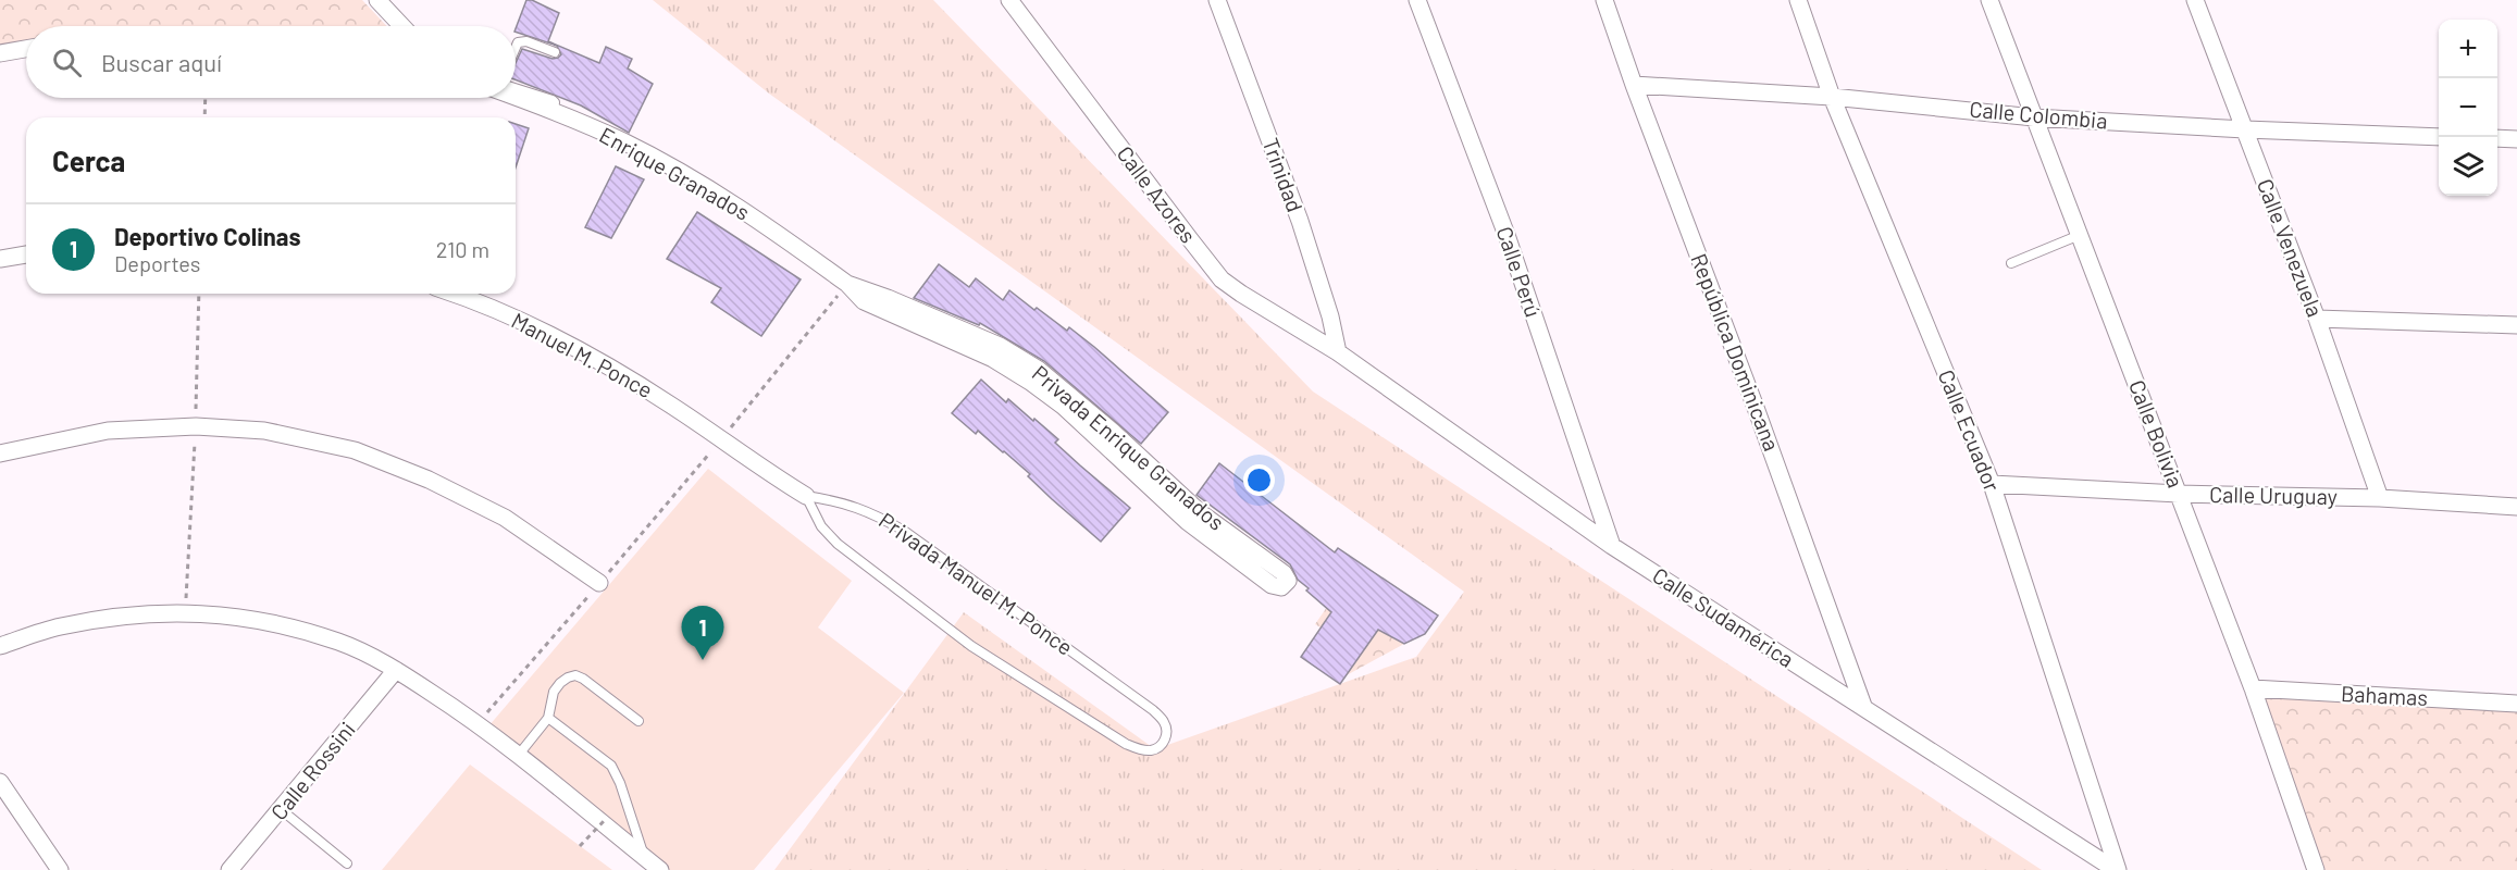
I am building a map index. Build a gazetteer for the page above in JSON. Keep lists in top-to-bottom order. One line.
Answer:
{"streets":{"street":["Calle Colombia","Enrique Granados","Trinidad","Calle Azores","Calle Venezuela","Calle Perú","República Dominicana","Manuel M. Ponce","Calle Ecuador","Calle Bolivia","Privada Enrique Granados","Calle Uruguay","Privada Manuel M. Ponce","Calle Sudamérica","Bahamas","Calle Rossini"]},"crossings":[["Calle Colombia","Calle Venezuela"],["Calle Colombia","República Dominicana"],["Calle Colombia","Calle Ecuador"],["Calle Colombia","Calle Bolivia"],["Enrique Granados","Privada Enrique Granados"],["Trinidad","Calle Azores"],["Trinidad","Calle Sudamérica"],["Calle Azores","Calle Sudamérica"],["Calle Venezuela","Calle Uruguay"],["Calle Perú","Calle Sudamérica"],["República Dominicana","Calle Sudamérica"],["Manuel M. Ponce","Privada Manuel M. Ponce"],["Calle Ecuador","Calle Uruguay"],["Calle Ecuador","Calle Sudamérica"],["Calle Bolivia","Calle Uruguay"],["Calle Bolivia","Bahamas"]],"page":{"map_buttons":["+","−"],"search":"Buscar aquí","heading":"Cerca","list":[{"mark":"1","name":"Deportivo Colinas","note":"Deportes","value":"210 m"}],"pins":"1"}}
